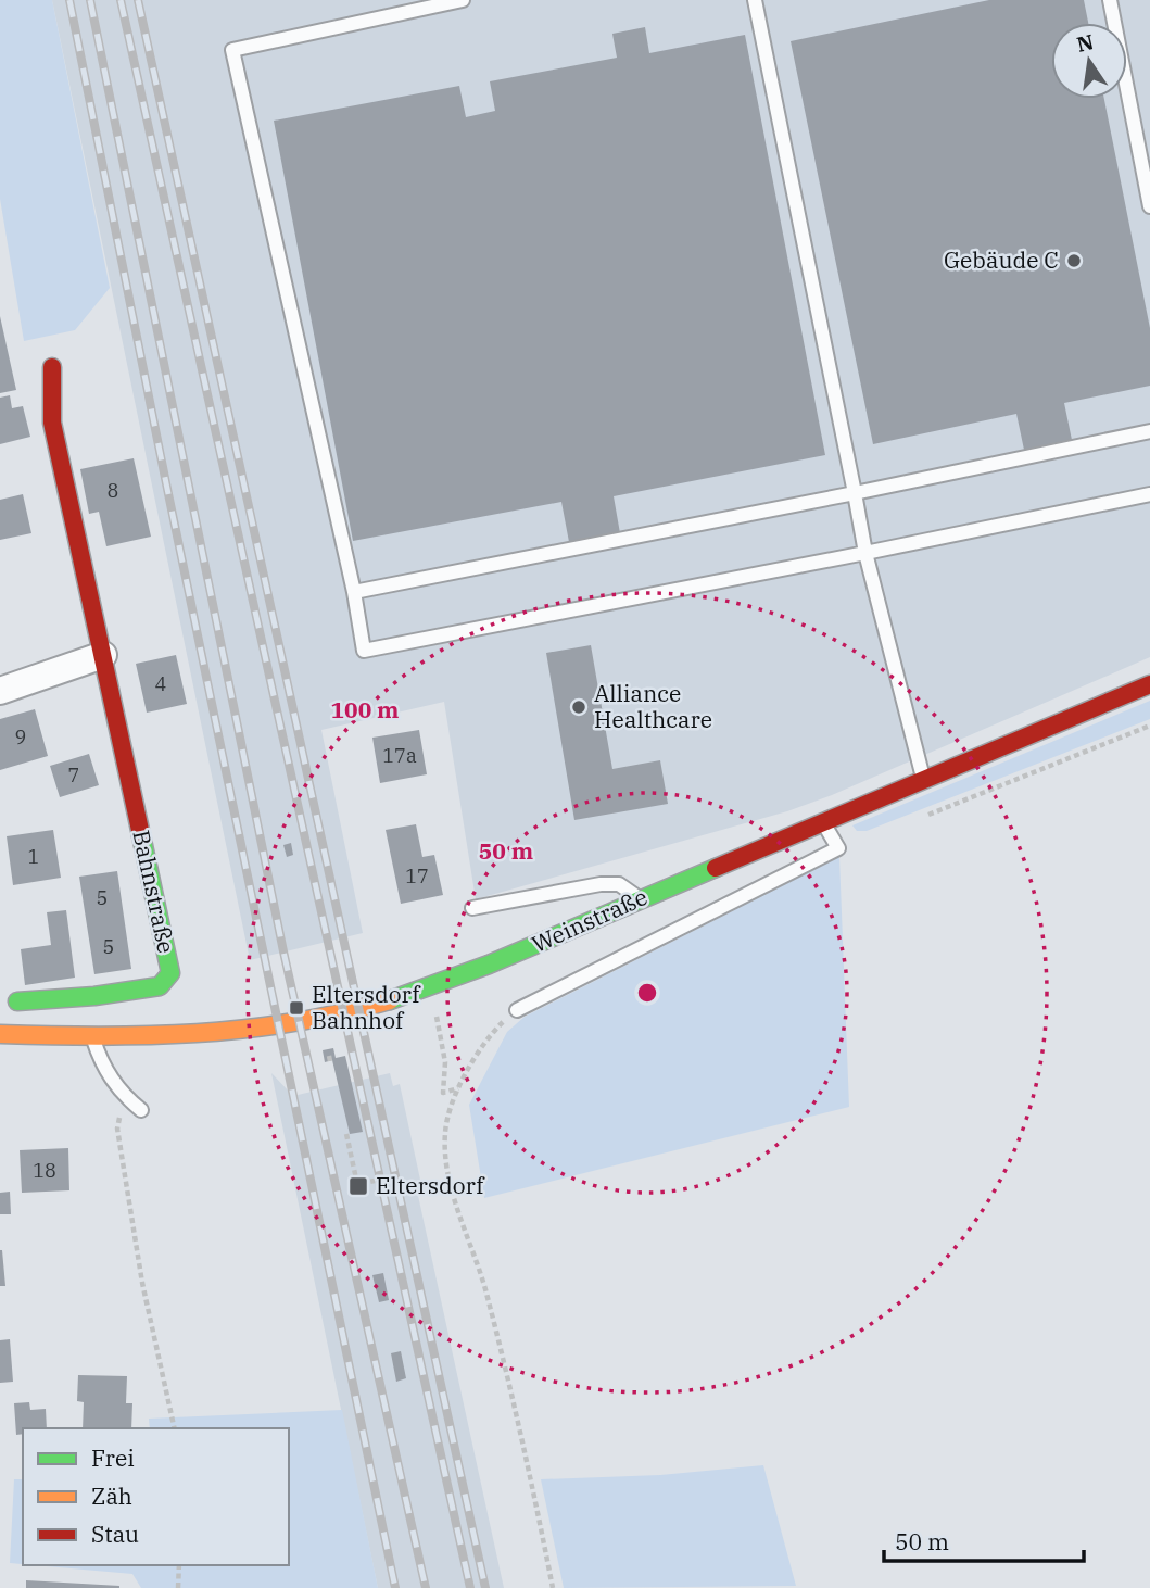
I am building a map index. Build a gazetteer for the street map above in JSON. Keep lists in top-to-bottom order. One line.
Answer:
{"streets":{"main road":["Bahnstraße","Weinstraße"]},"places":{"other":["Gebäude C","Alliance Healthcare"],"transit":["Eltersdorf Bahnhof","Eltersdorf"]},"house_numbers":["8","4","9","17a","7","1","17","5","5","18"],"legend":["Frei","Zäh","Stau"],"scale_bar":"50 m","north":"top","rings":["100 m","50 m"]}
